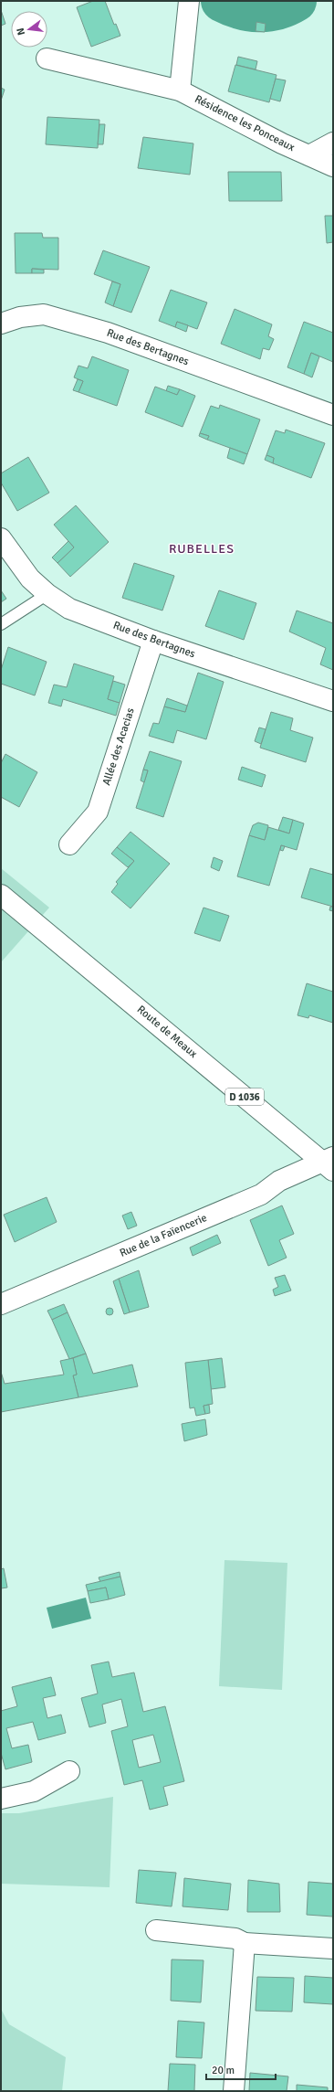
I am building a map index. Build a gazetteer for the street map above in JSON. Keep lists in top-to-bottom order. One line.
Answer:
{"streets":{"street":["Résidence les Ponceaux","Rue des Bertagnes","Allée des Acacias","Route de Meaux","D 1036","Rue de la Faïencerie"]},"crossings":[["Rue des Bertagnes","Allée des Acacias"],["Route de Meaux","Rue de la Faïencerie"]],"districts":["RUBELLES"],"scale_bar":"20 m","north":"left"}
